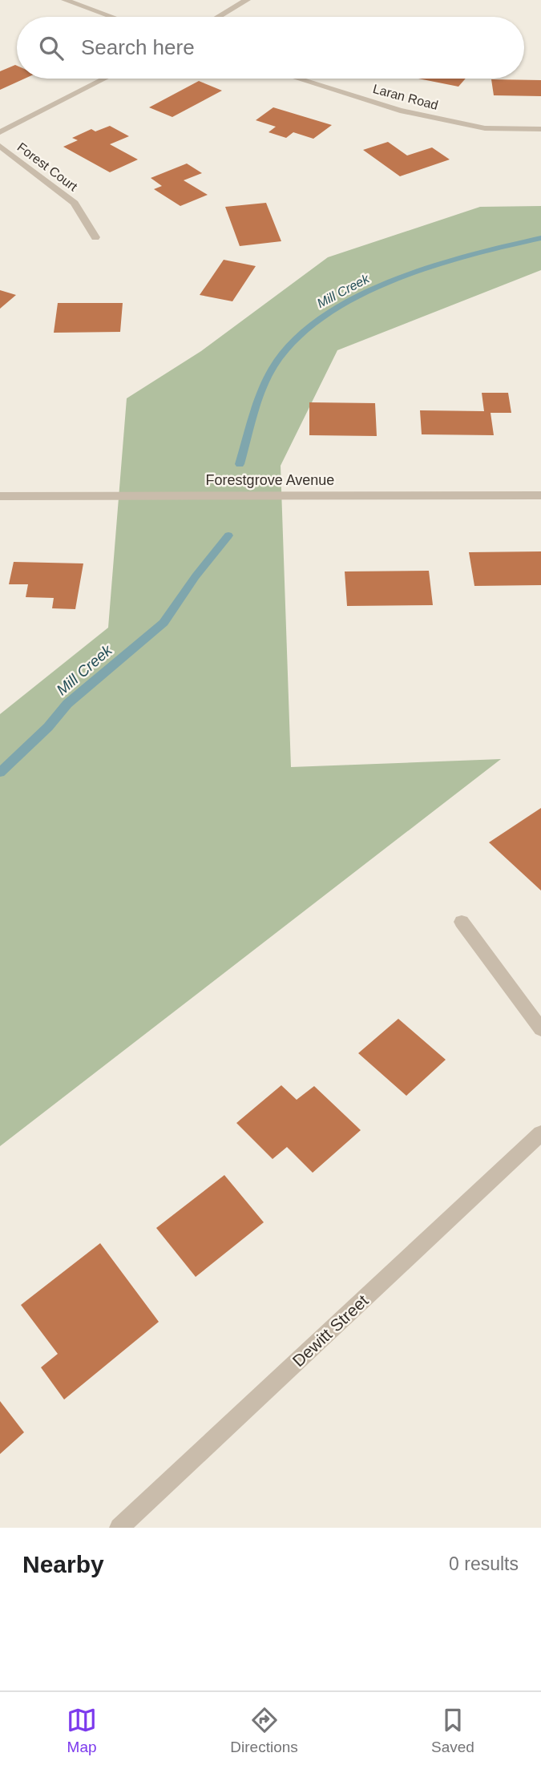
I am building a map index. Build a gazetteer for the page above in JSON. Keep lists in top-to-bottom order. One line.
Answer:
{"streets":{"street":["Laran Road","Forest Court","Forestgrove Avenue","Dewitt Street"]},"water":["Mill Creek"],"page":{"search":"Search here","heading":["Nearby","0 results"],"nav":["Map","Directions","Saved"]}}
